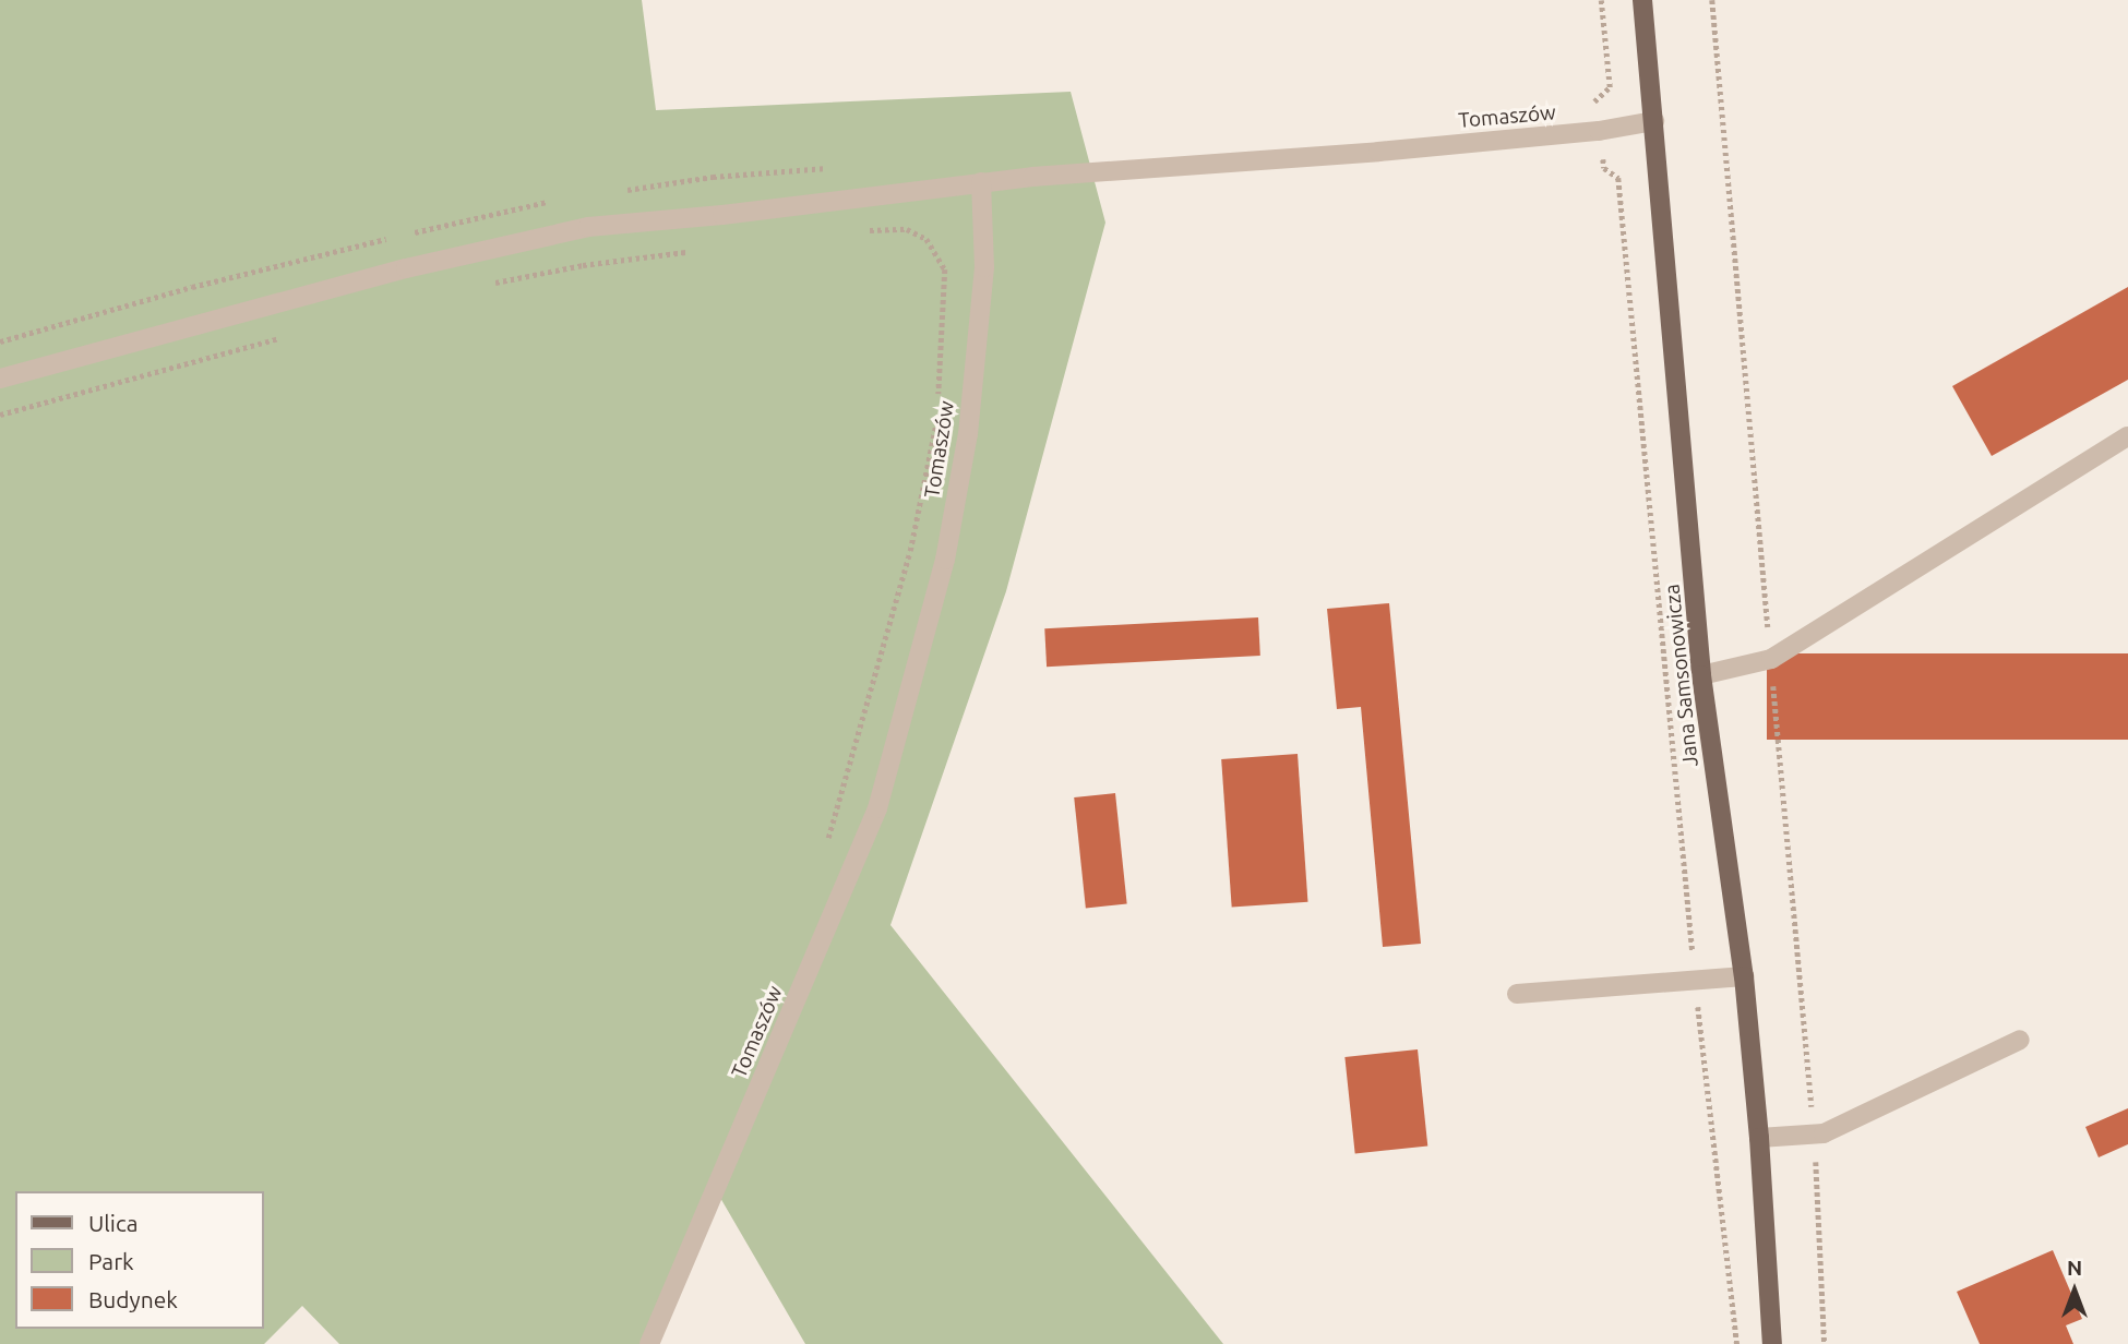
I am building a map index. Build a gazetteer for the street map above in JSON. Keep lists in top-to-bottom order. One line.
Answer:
{"streets":{"main road":["Jana Samsonowicza"],"street":["Tomaszów"]},"crossings":[["Tomaszów","Jana Samsonowicza"]],"legend":["Ulica","Park","Budynek"],"north":"top"}
